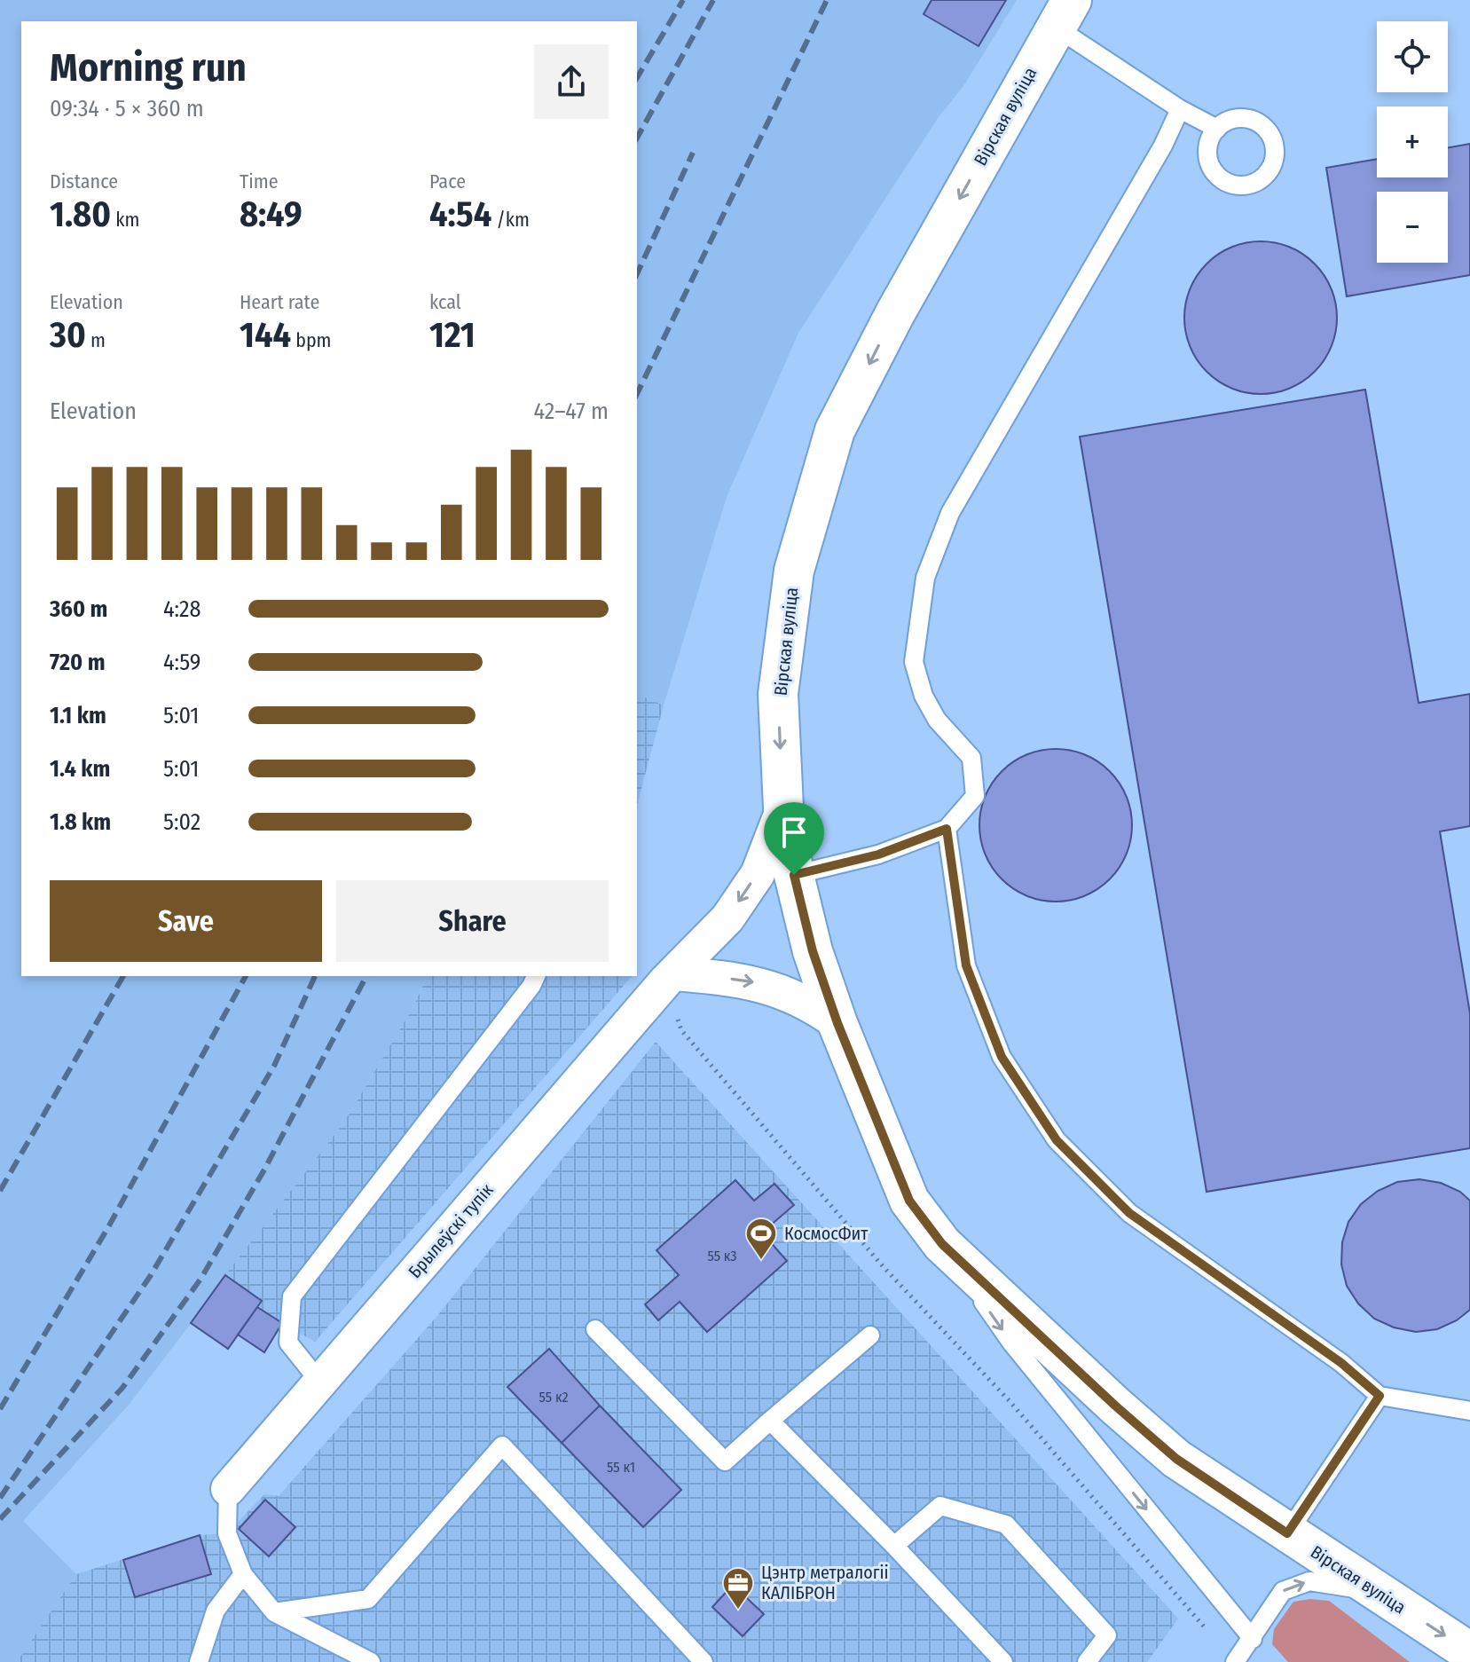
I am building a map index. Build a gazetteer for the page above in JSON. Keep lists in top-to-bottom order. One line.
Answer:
{"streets":{"main road":["Вірская вуліца"],"street":["Брылеўскі тупік"]},"crossings":[["Вірская вуліца","Брылеўскі тупік"]],"one_way":["Вірская вуліца"],"places":{"sports":["КосмосФит"],"office":["Цэнтр метралогіі КАЛIБРОН"]},"house_numbers":["55 к3","55 к2","55 к1"],"page":{"map_buttons":["+","−"],"heading":["Morning run","09:34 · 5 × 360 m"],"stats":[["Distance","1.80 km"],["Time","8:49"],["Pace","4:54 /km"],["Elevation","30 m"],["Heart rate","144 bpm"],["kcal","121"]],"chart":["Elevation","42–47 m"],"list":[{"name":"360 m","note":"4:28"},{"name":"720 m","note":"4:59"},{"name":"1.1 km","note":"5:01"},{"name":"1.4 km","note":"5:01"},{"name":"1.8 km","note":"5:02"}],"buttons":["Save","Share"]}}
